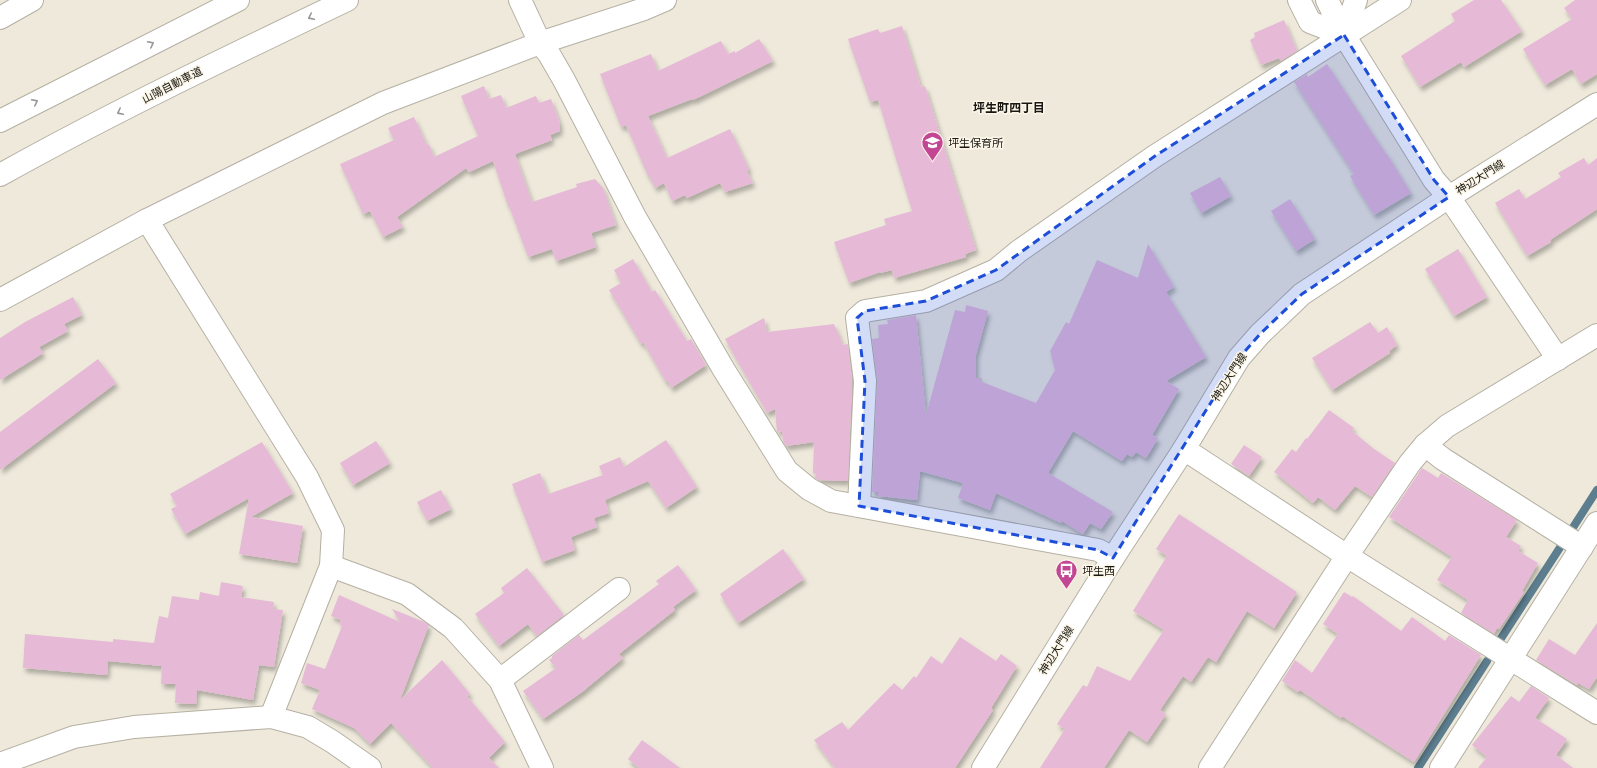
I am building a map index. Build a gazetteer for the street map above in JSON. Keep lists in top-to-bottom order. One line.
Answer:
{"streets":{"main road":["山陽自動車道","神辺大門線"]},"districts":["坪生町四丁目"],"places":{"school or university":["坪生保育所"],"bus stop":["坪生西"]}}
